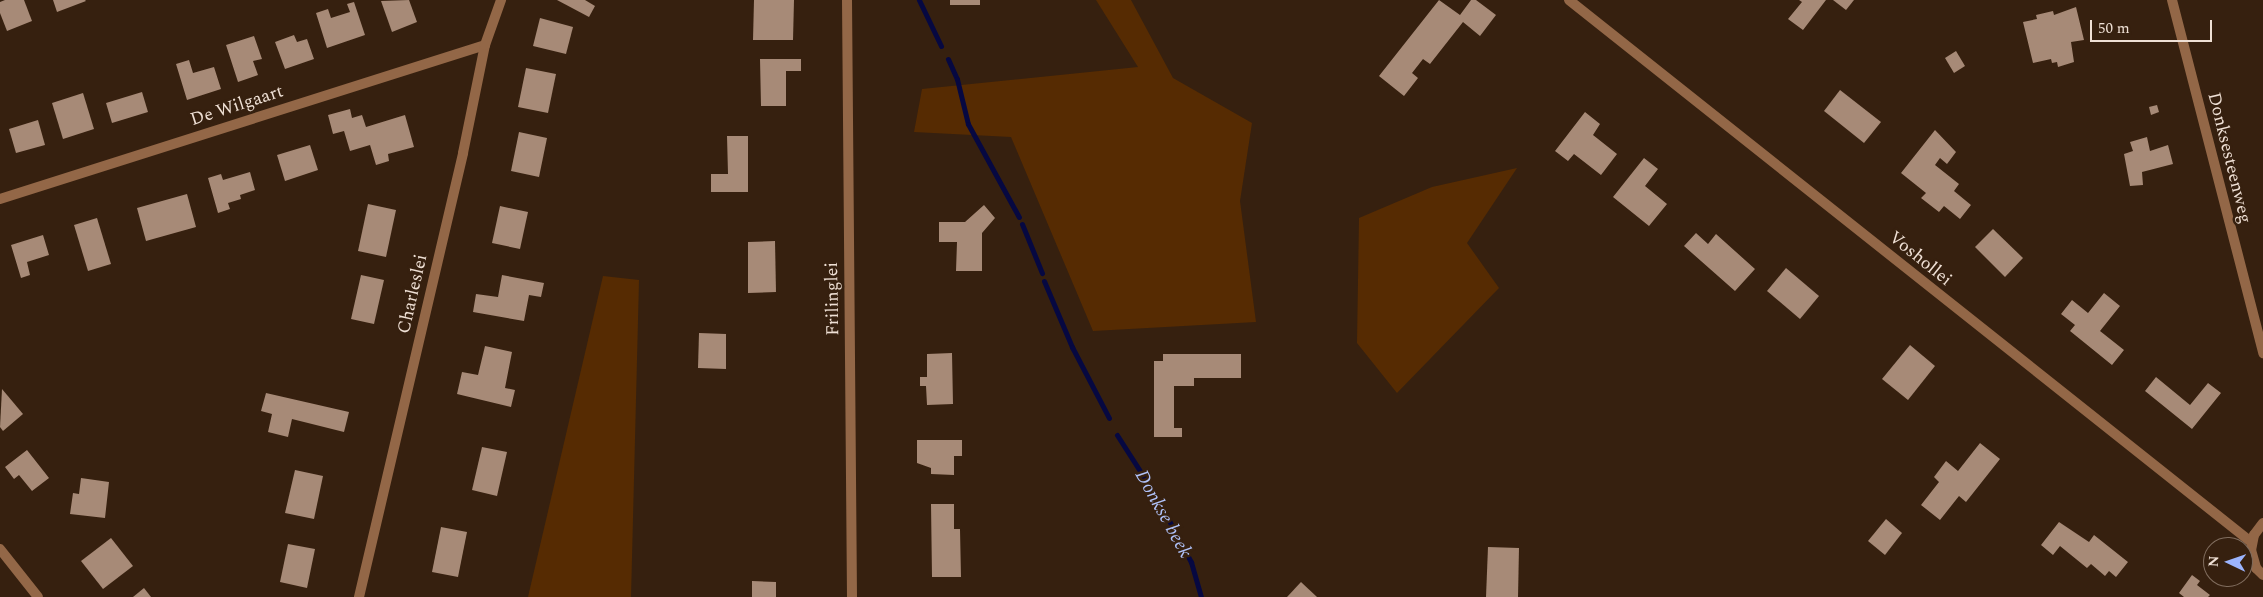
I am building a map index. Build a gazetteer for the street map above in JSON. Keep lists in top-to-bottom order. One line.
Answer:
{"streets":{"street":["De Wilgaart","Donksesteenweg","Voshollei","Charleslei","Frilinglei"]},"crossings":[["De Wilgaart","Charleslei"]],"water":["Donkse beek"],"scale_bar":"50 m","north":"left"}
